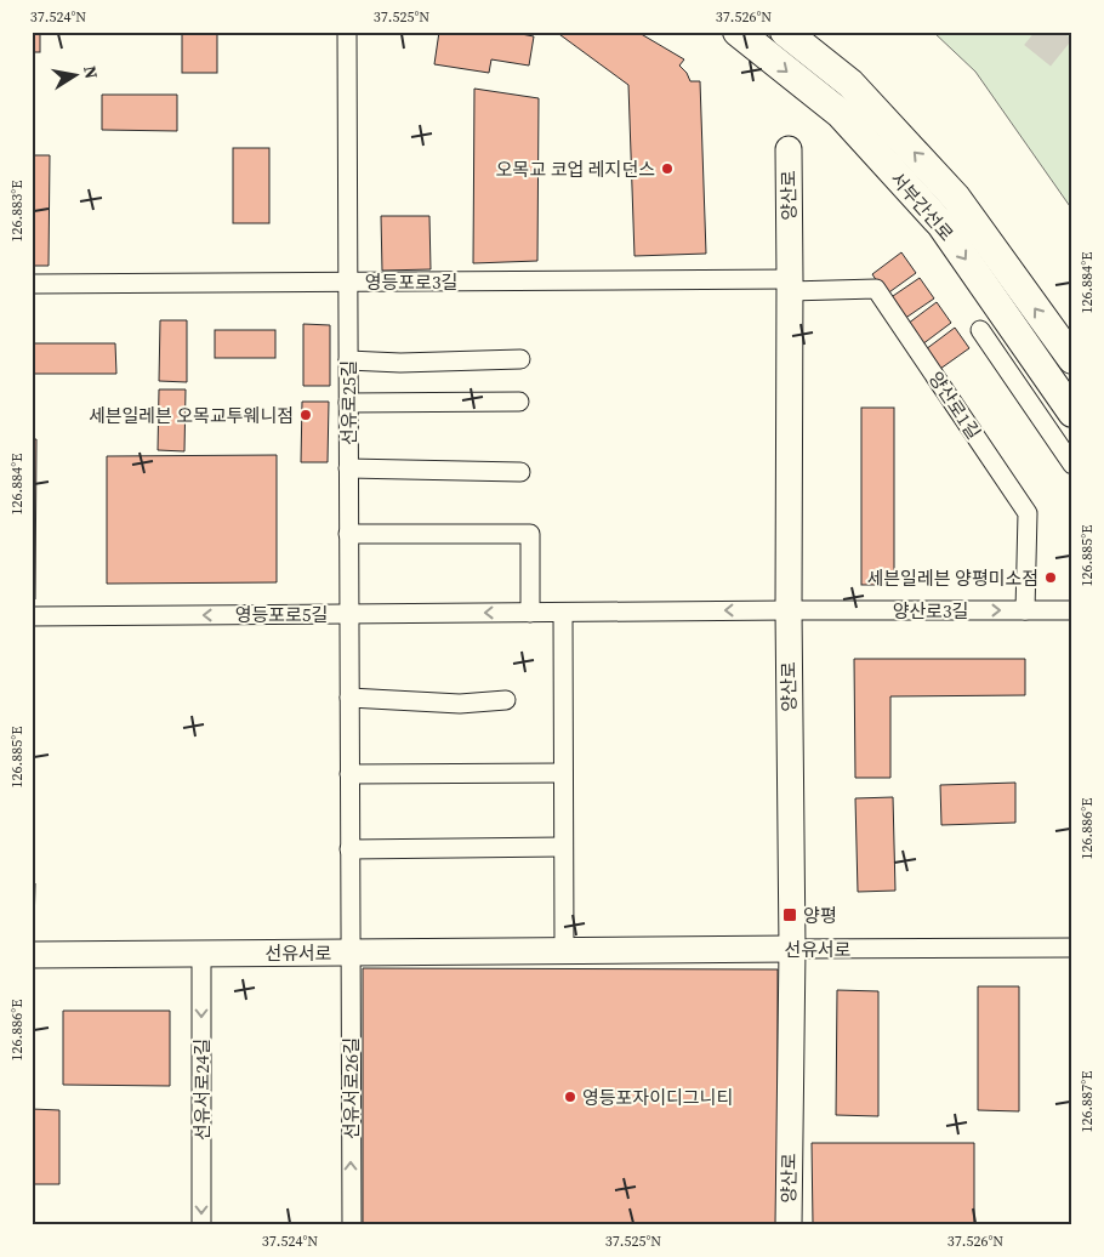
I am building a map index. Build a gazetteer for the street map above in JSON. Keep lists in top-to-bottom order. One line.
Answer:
{"streets":{"main road":["서부간선로"],"street":["양산로","영등포로3길","선유로25길","양산로1길","양산로3길","영등포로5길","선유서로","선유서로26길","선유서로24길"]},"crossings":[["양산로","영등포로3길"],["양산로","양산로1길"],["양산로","양산로3길"],["양산로","영등포로5길"],["양산로","선유서로"],["영등포로3길","선유로25길"],["영등포로3길","양산로1길"],["선유로25길","영등포로5길"],["선유로25길","선유서로"],["선유로25길","선유서로26길"],["양산로1길","양산로3길"],["양산로3길","영등포로5길"],["선유서로","선유서로26길"],["선유서로","선유서로24길"]],"one_way":["양산로3길","선유서로26길","선유서로24길"],"places":{"other":["오목교 코업 레지던스","세븐일레븐 오목교투웨니점","세븐일레븐 양평미소점","영등포자이디그니티"],"transit":["양평"]},"north":"right","coordinates":["37.524°N","37.525°N","37.526°N","126.883°E","126.884°E","126.885°E","126.886°E","126.887°E"]}
